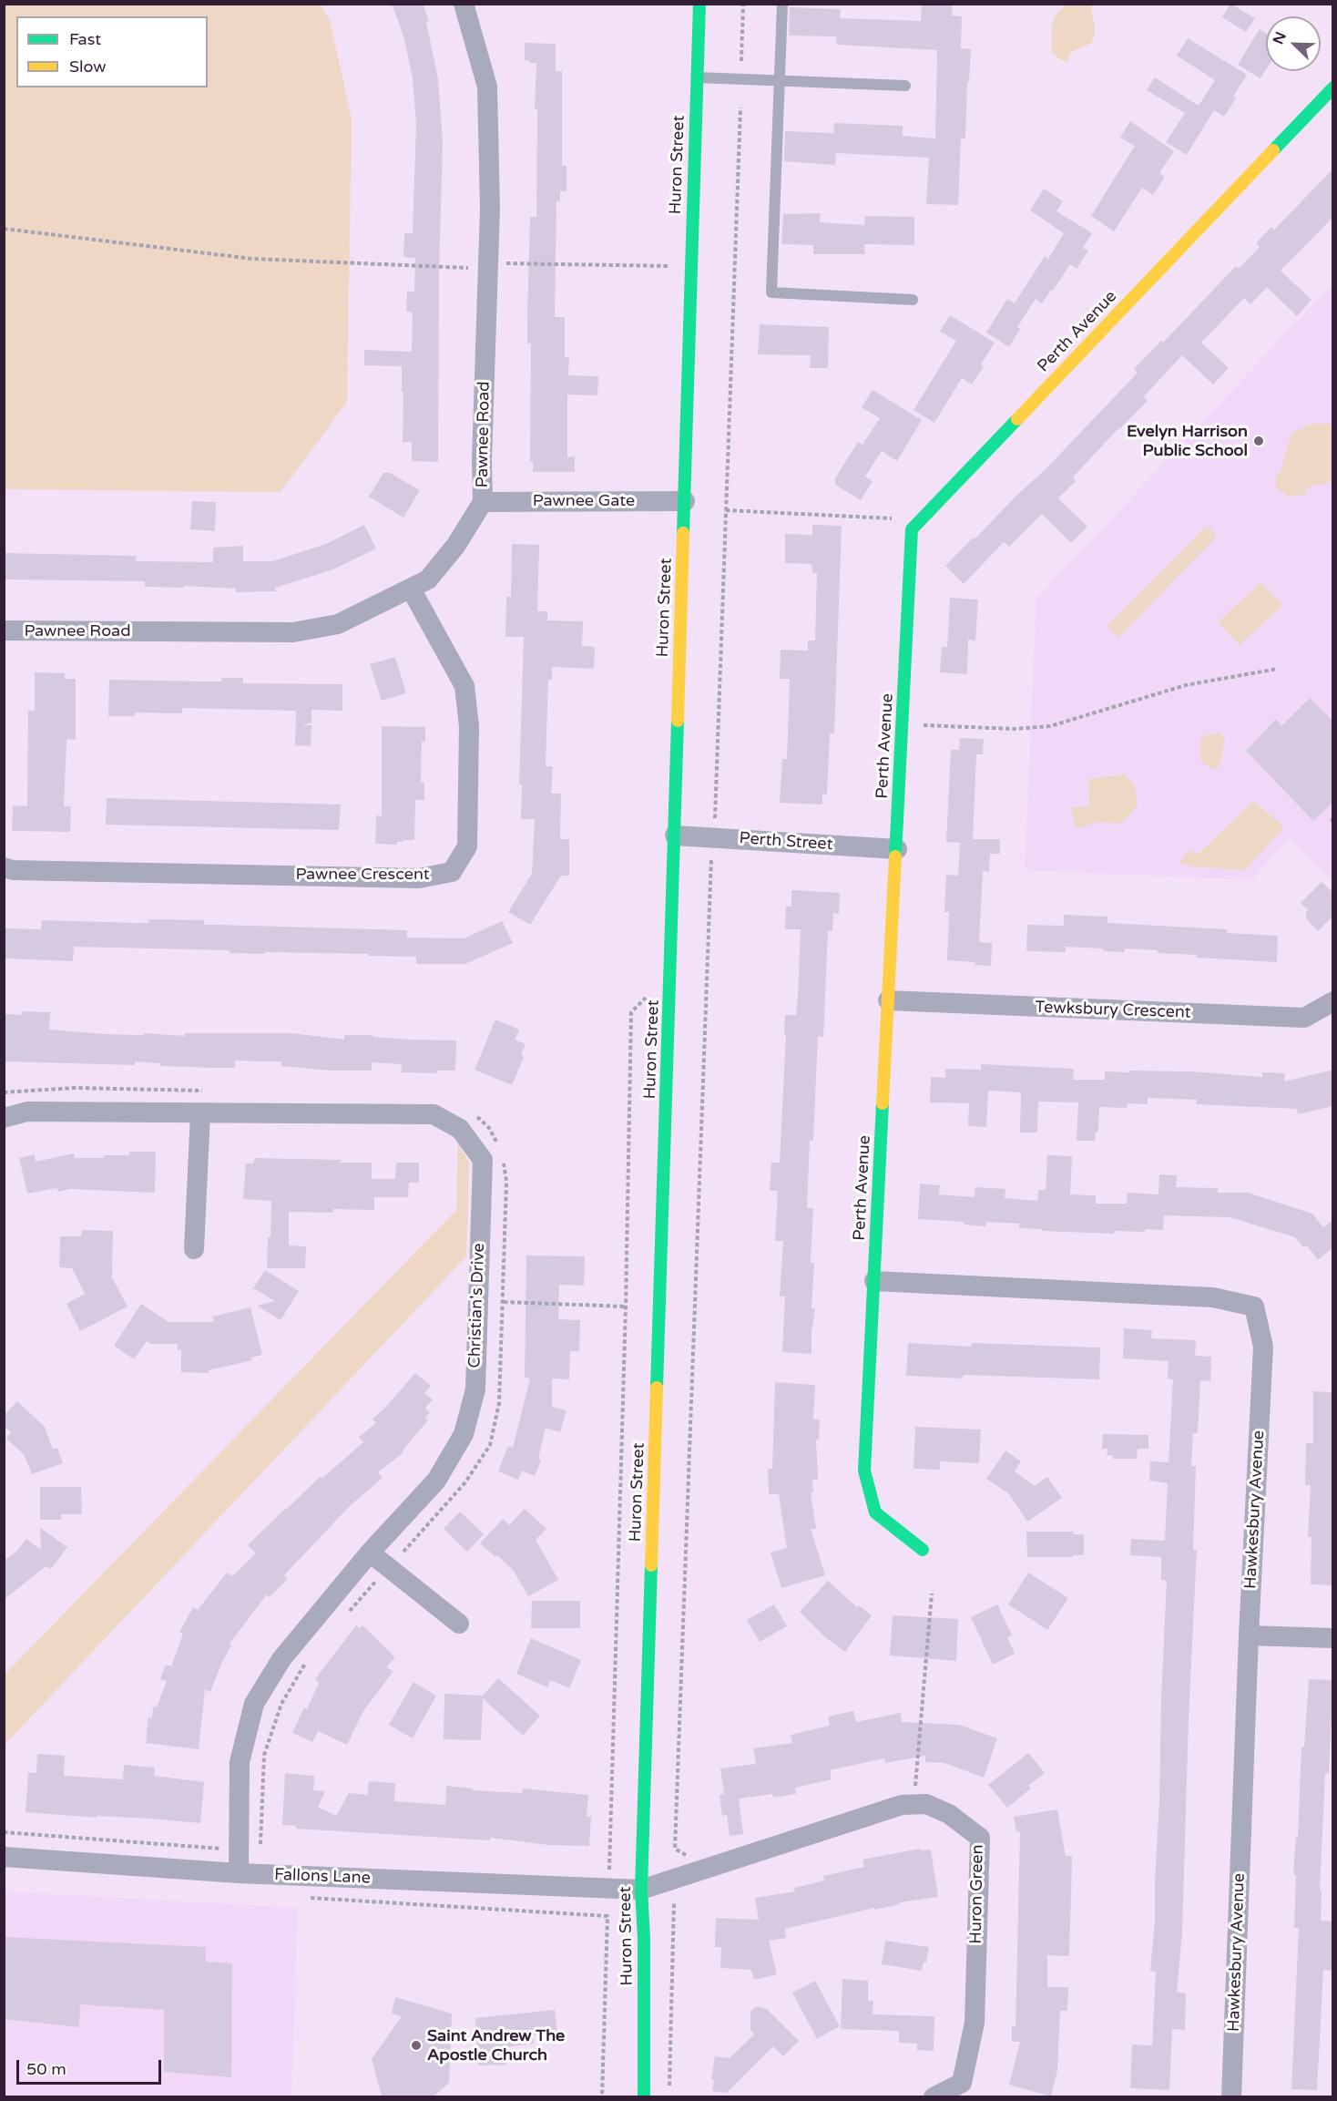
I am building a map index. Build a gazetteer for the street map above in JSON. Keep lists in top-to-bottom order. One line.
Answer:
{"streets":{"main road":["Huron Street","Perth Avenue"],"street":["Pawnee Road","Pawnee Gate","Perth Street","Pawnee Crescent","Tewksbury Crescent","Christian's Drive","Hawkesbury Avenue","Fallons Lane","Huron Green"]},"crossings":[["Huron Street","Pawnee Gate"],["Huron Street","Perth Street"],["Huron Street","Fallons Lane"],["Huron Street","Huron Green"],["Perth Avenue","Perth Street"],["Perth Avenue","Tewksbury Crescent"],["Perth Avenue","Hawkesbury Avenue"],["Pawnee Road","Pawnee Gate"],["Pawnee Road","Pawnee Crescent"],["Christian's Drive","Fallons Lane"],["Fallons Lane","Huron Green"]],"places":["Evelyn Harrison Public School","Saint Andrew The Apostle Church"],"legend":["Fast","Slow"],"scale_bar":"50 m","north":"top left"}
